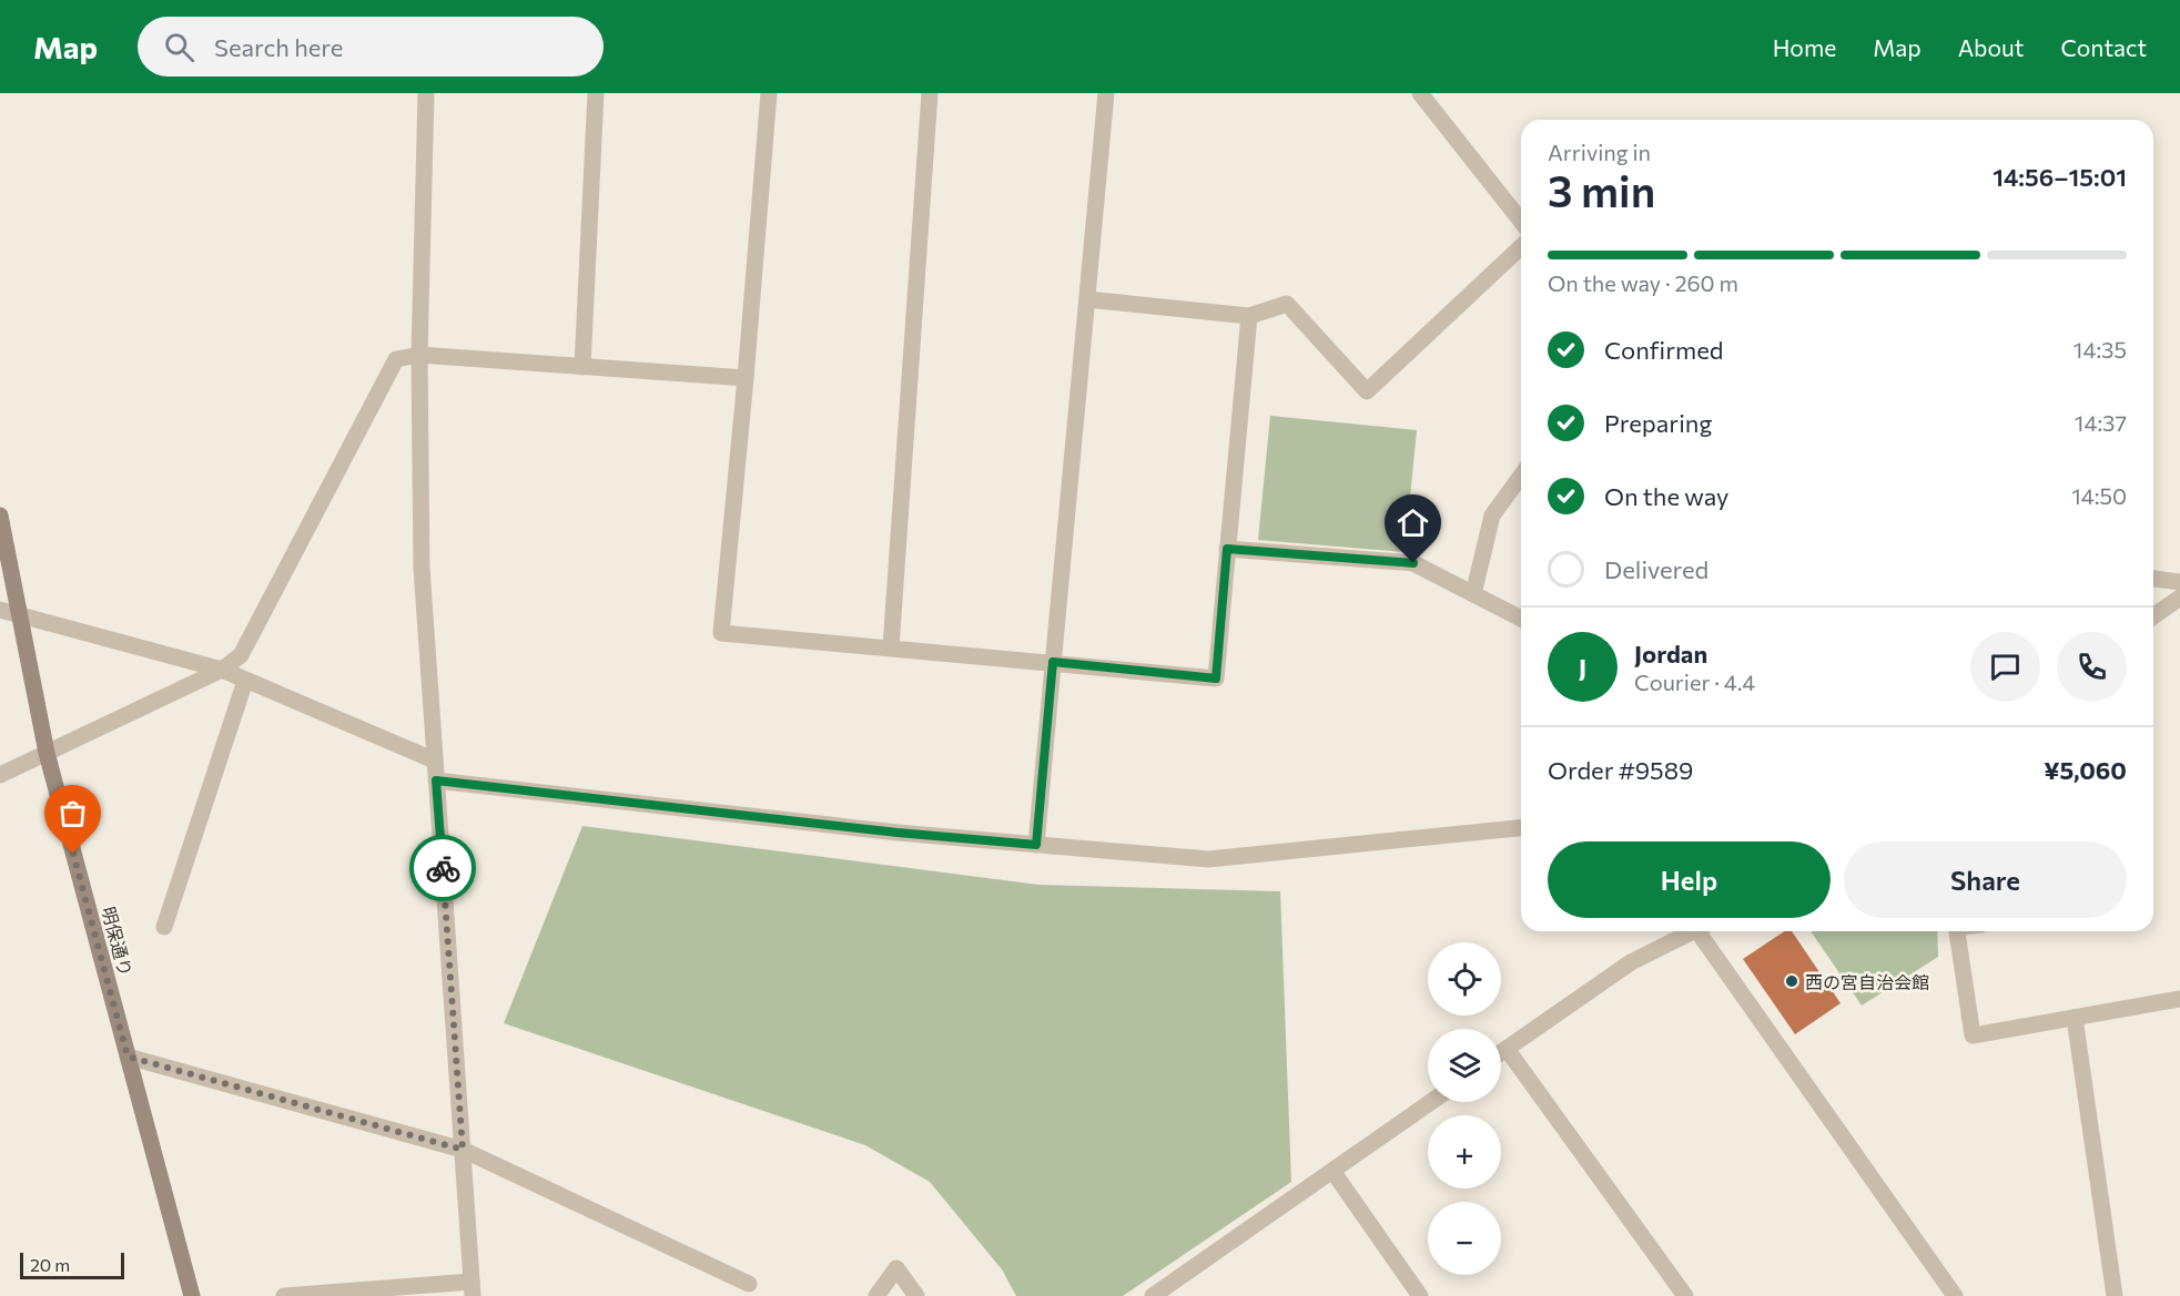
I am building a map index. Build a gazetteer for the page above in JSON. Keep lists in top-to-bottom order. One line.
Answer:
{"streets":{"street":["明保通り"]},"places":["西の宮自治会館"],"scale_bar":"20 m","page":{"header":"Map","search":"Search here","nav":["Home","Map","About","Contact"],"heading":["3 min","Arriving in","14:56–15:01"],"panel":["Jordan","Courier · 4.4","Order #9589","¥5,060"],"bar":"On the way · 260 m","list":[["Confirmed","14:35"],["Preparing","14:37"],["On the way","14:50"],"Delivered"],"round":"J","buttons":["Help","Share"],"map_buttons":["+","−"],"scale":"20 m"}}
